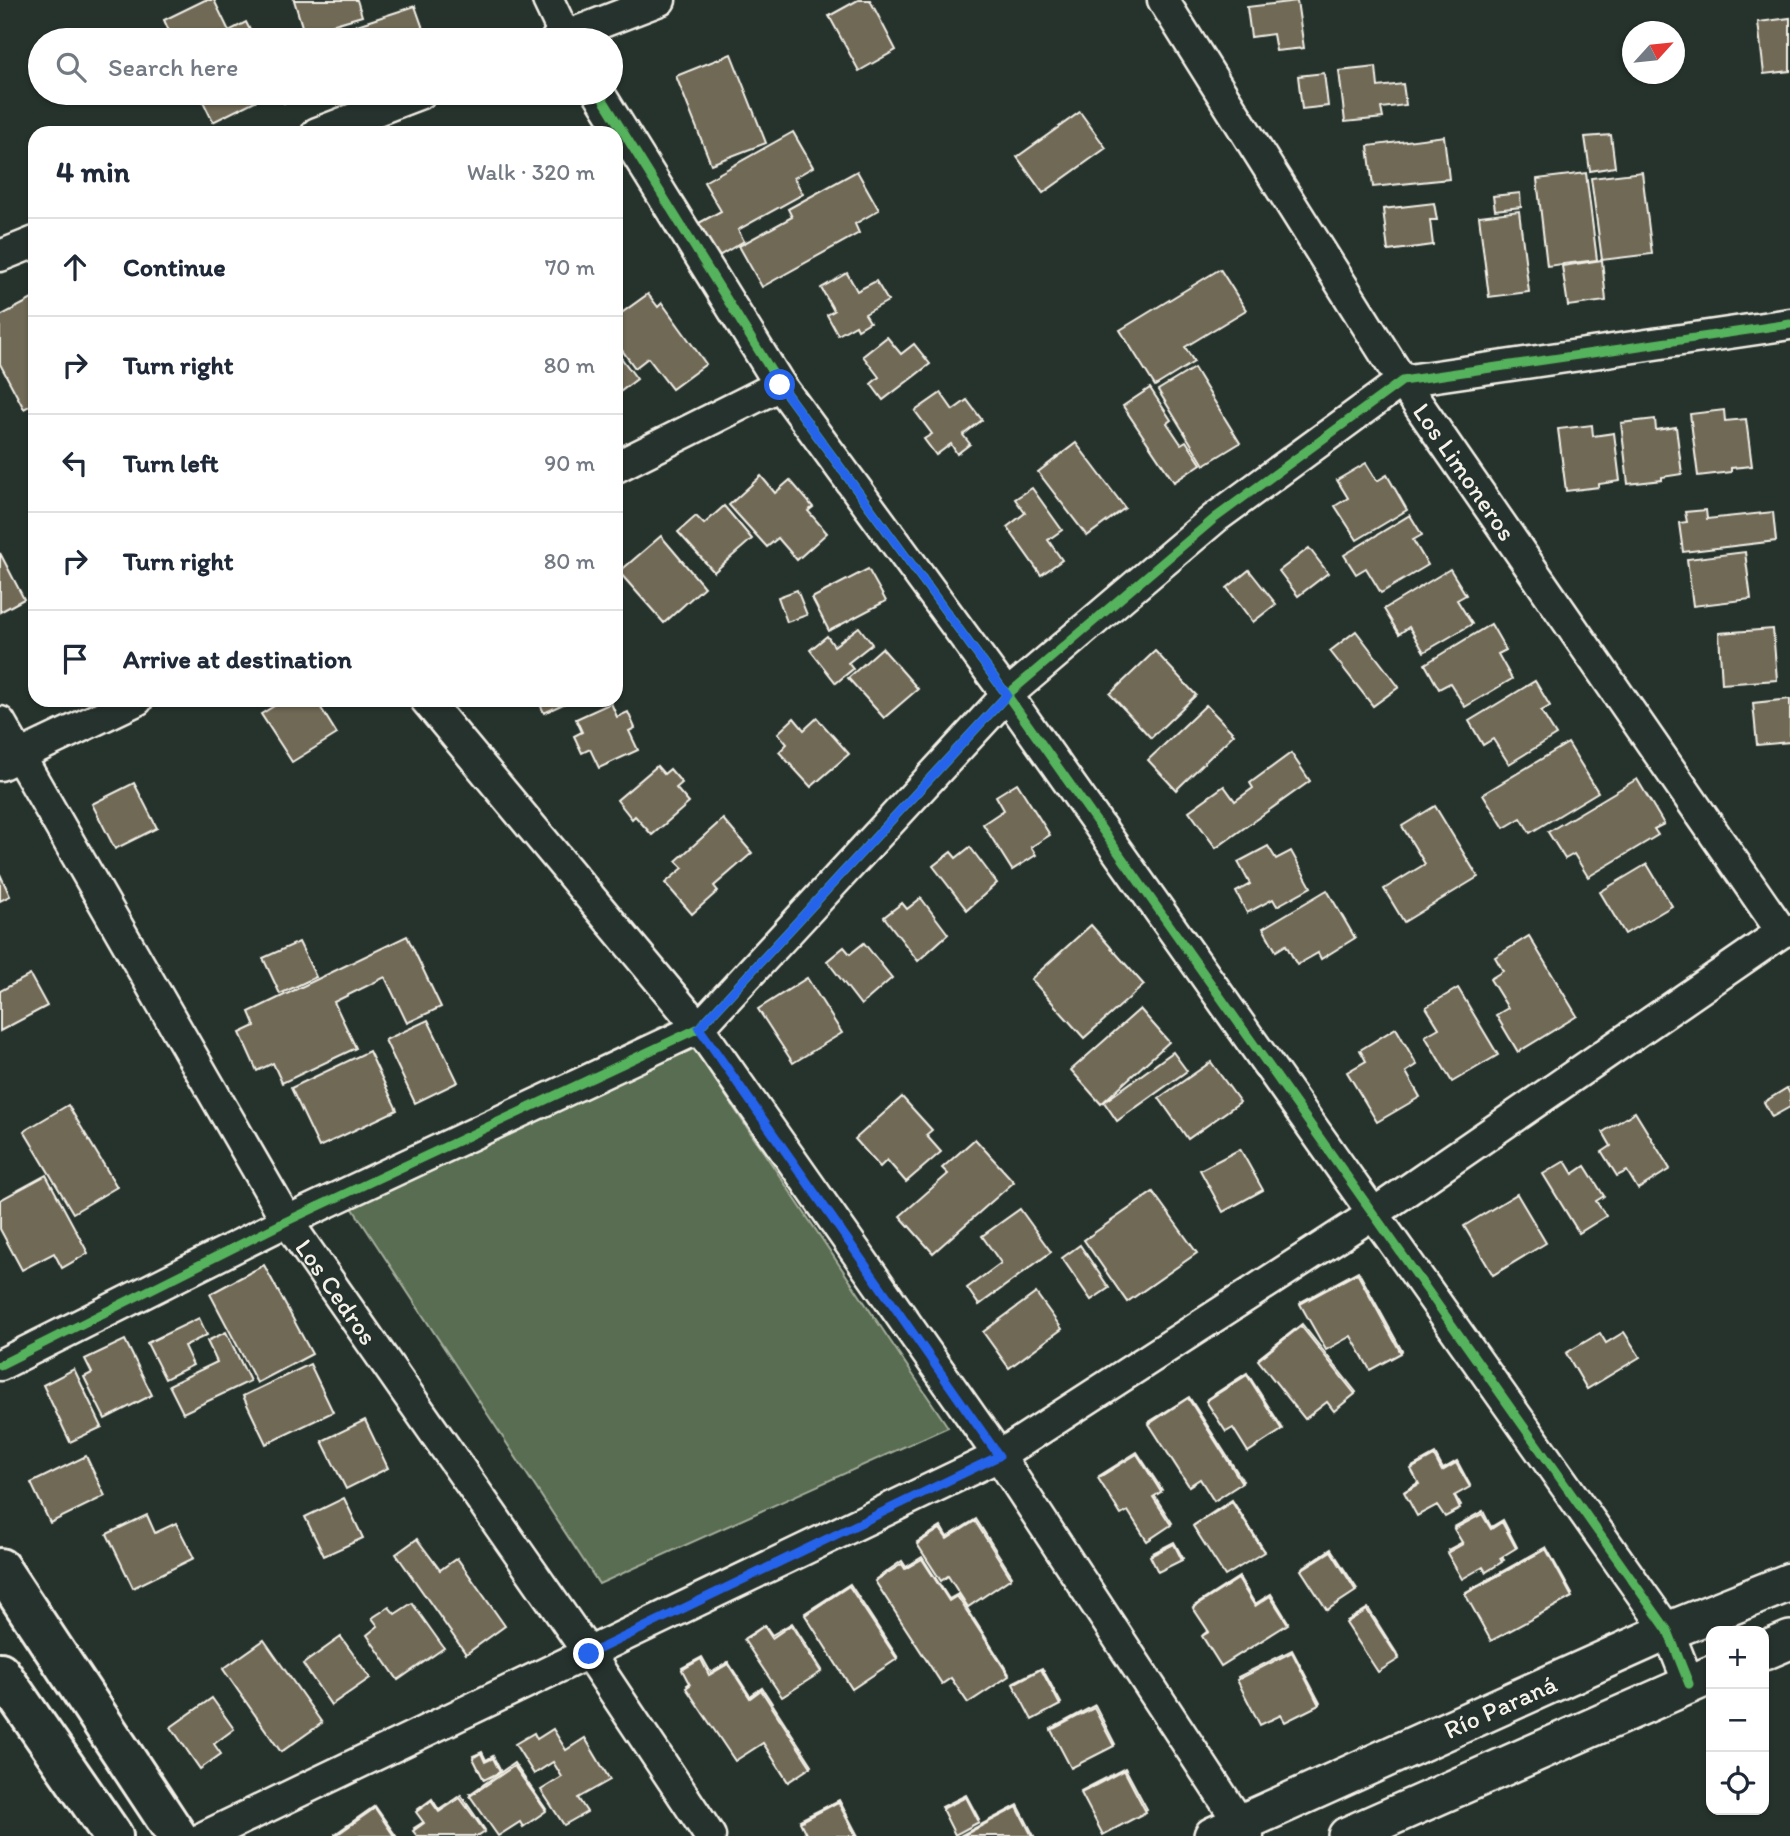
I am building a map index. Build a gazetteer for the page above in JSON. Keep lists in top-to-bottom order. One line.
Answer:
{"streets":{"street":["Los Limoneros","Los Cedros","Río Paraná"]},"north":"top right","page":{"search":"Search here","heading":["4 min","Walk · 320 m"],"list":[["Continue","70 m"],["Turn right","80 m"],["Turn left","90 m"],["Turn right","80 m"],"Arrive at destination"],"map_buttons":["+","−"]}}
